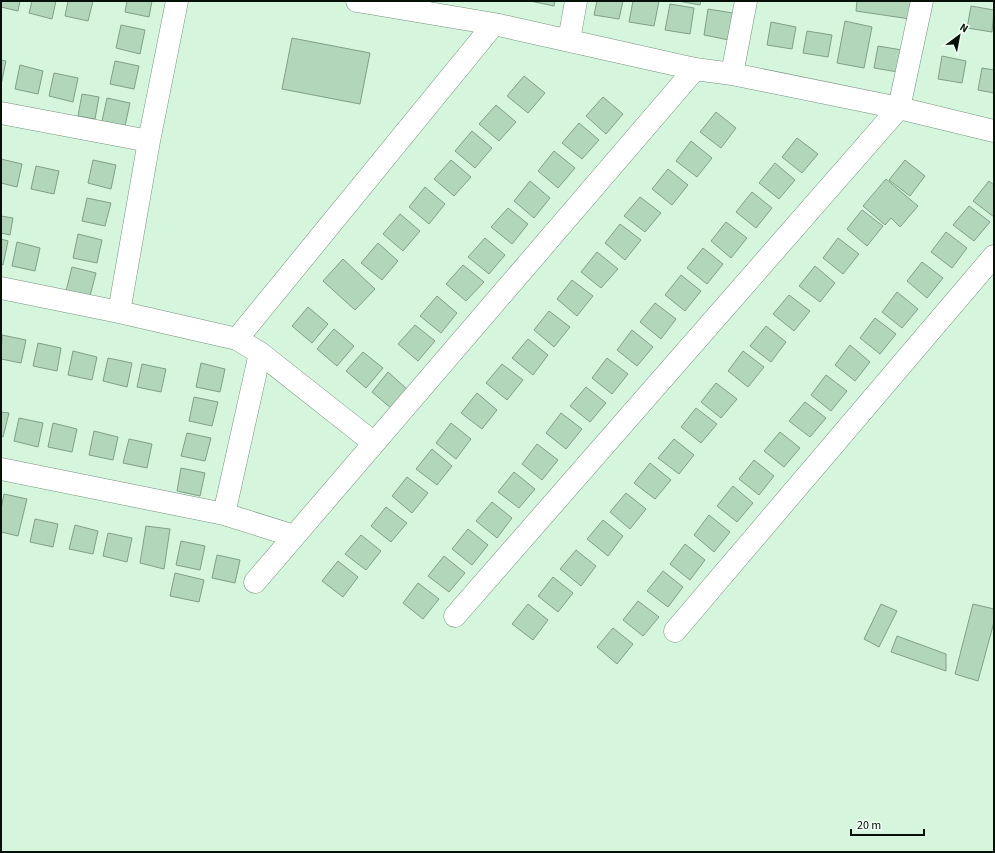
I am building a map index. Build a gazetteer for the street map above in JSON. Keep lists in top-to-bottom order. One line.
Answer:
{"scale_bar":"20 m","north":"top right"}
